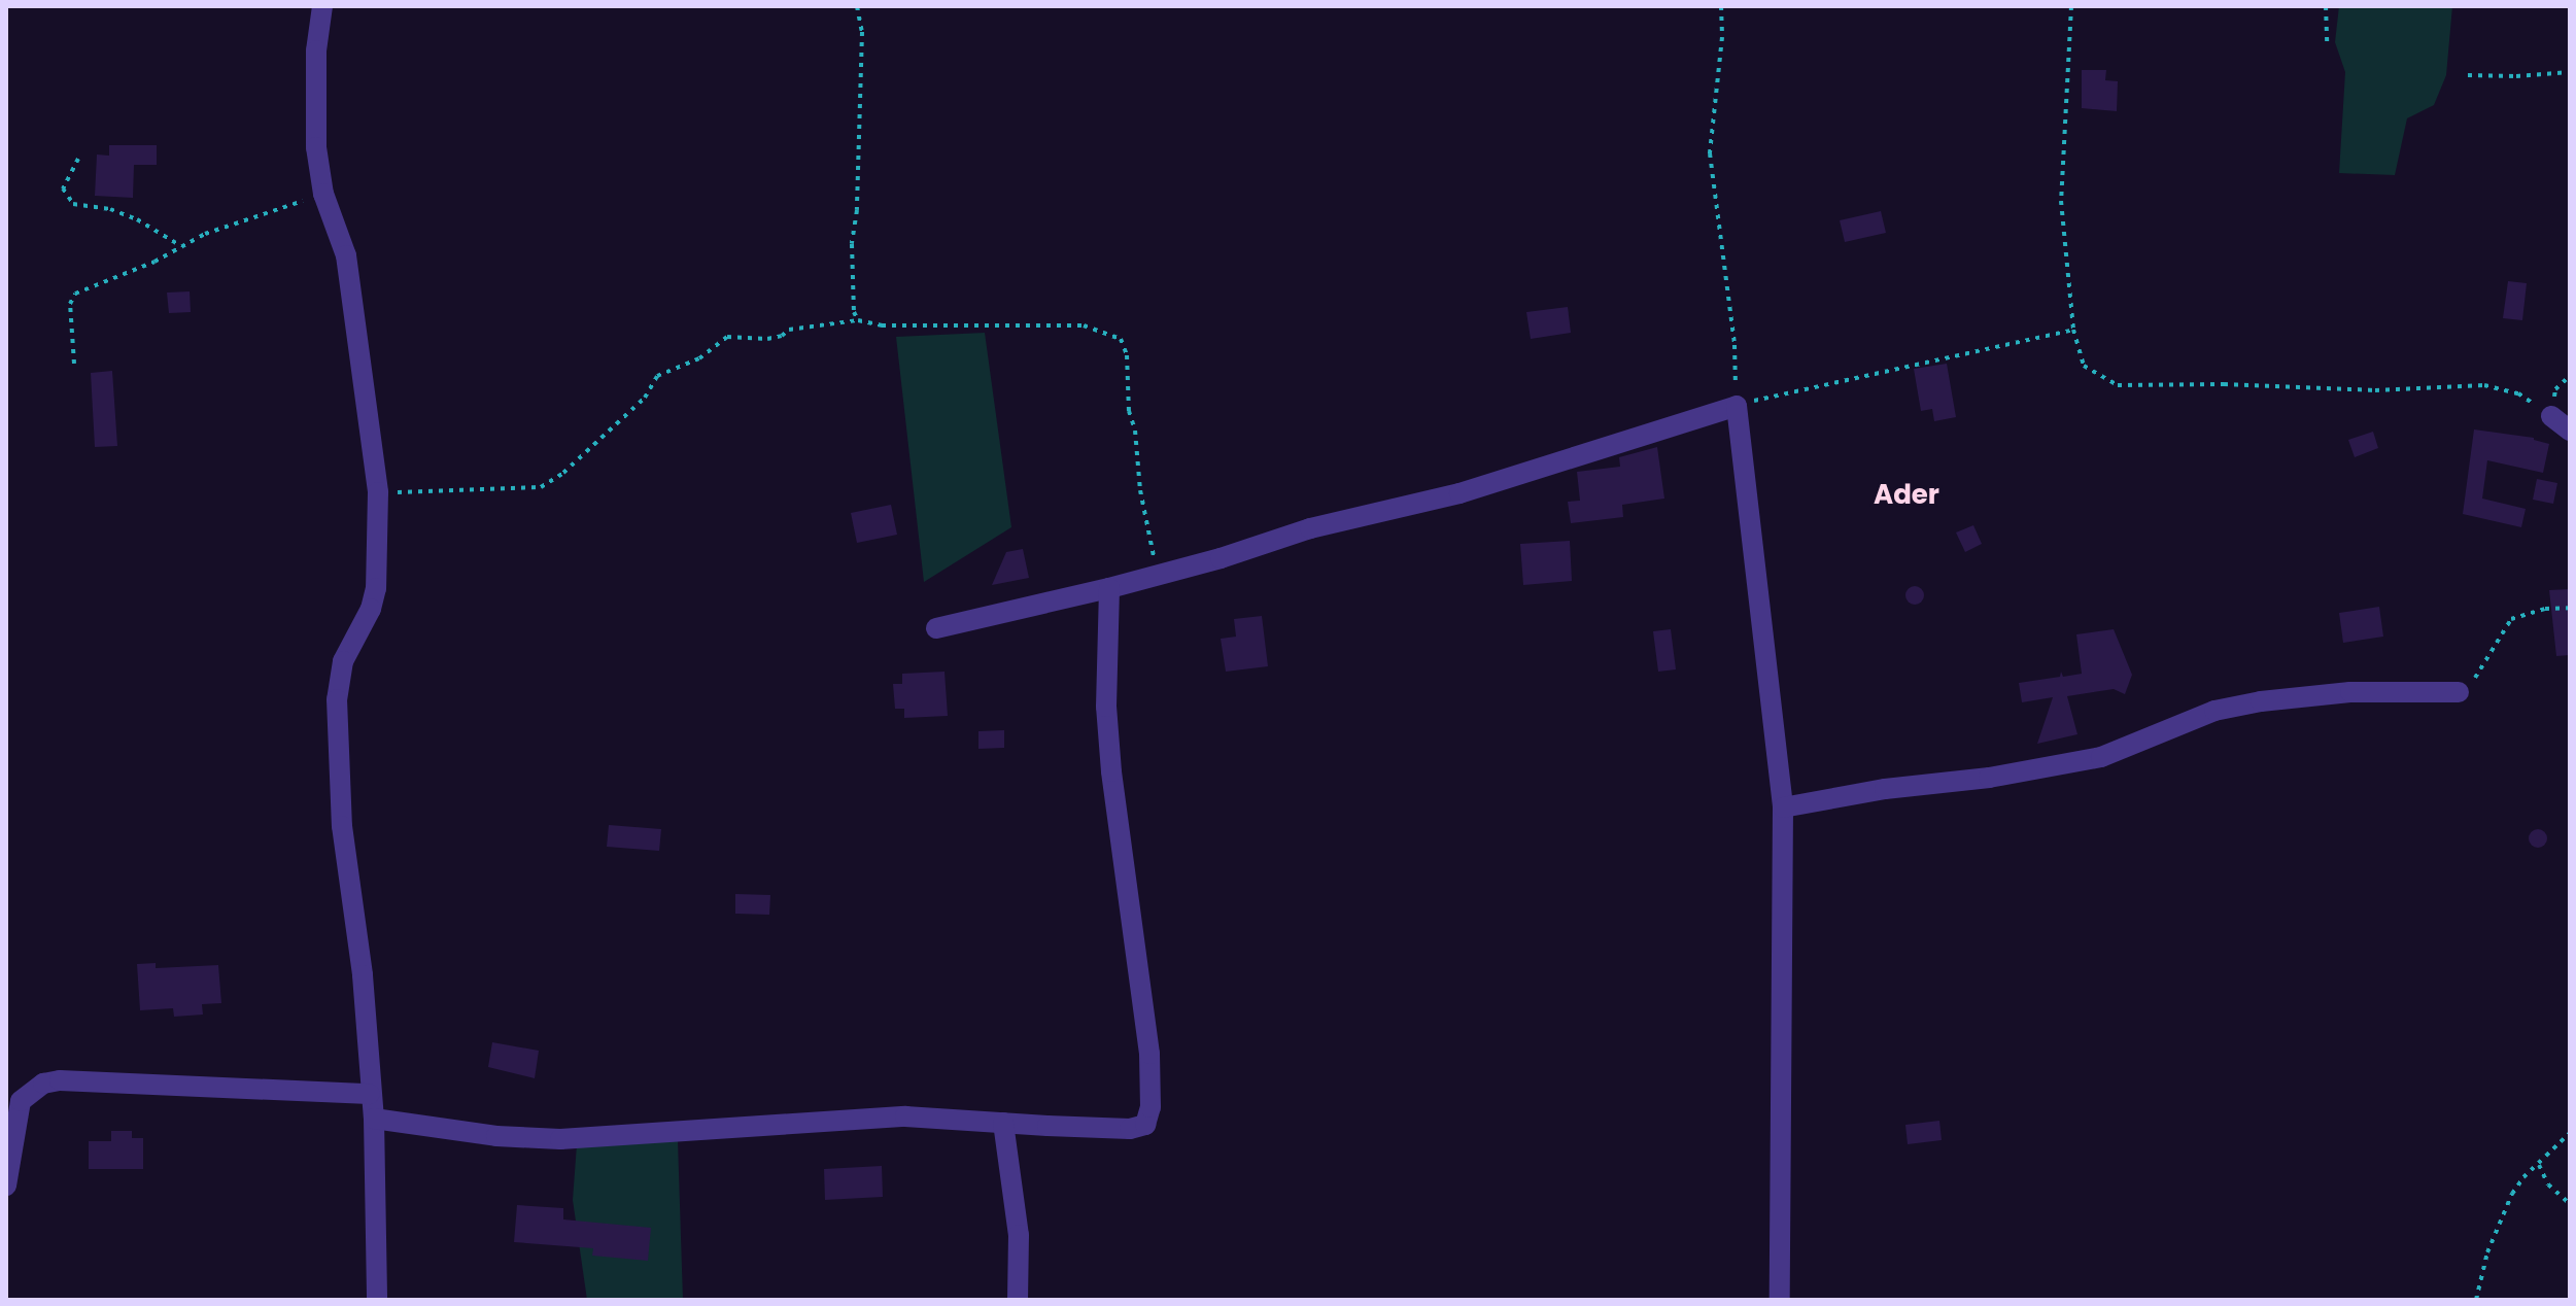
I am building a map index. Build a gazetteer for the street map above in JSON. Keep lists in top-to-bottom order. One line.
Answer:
{"districts":["Ader"]}
